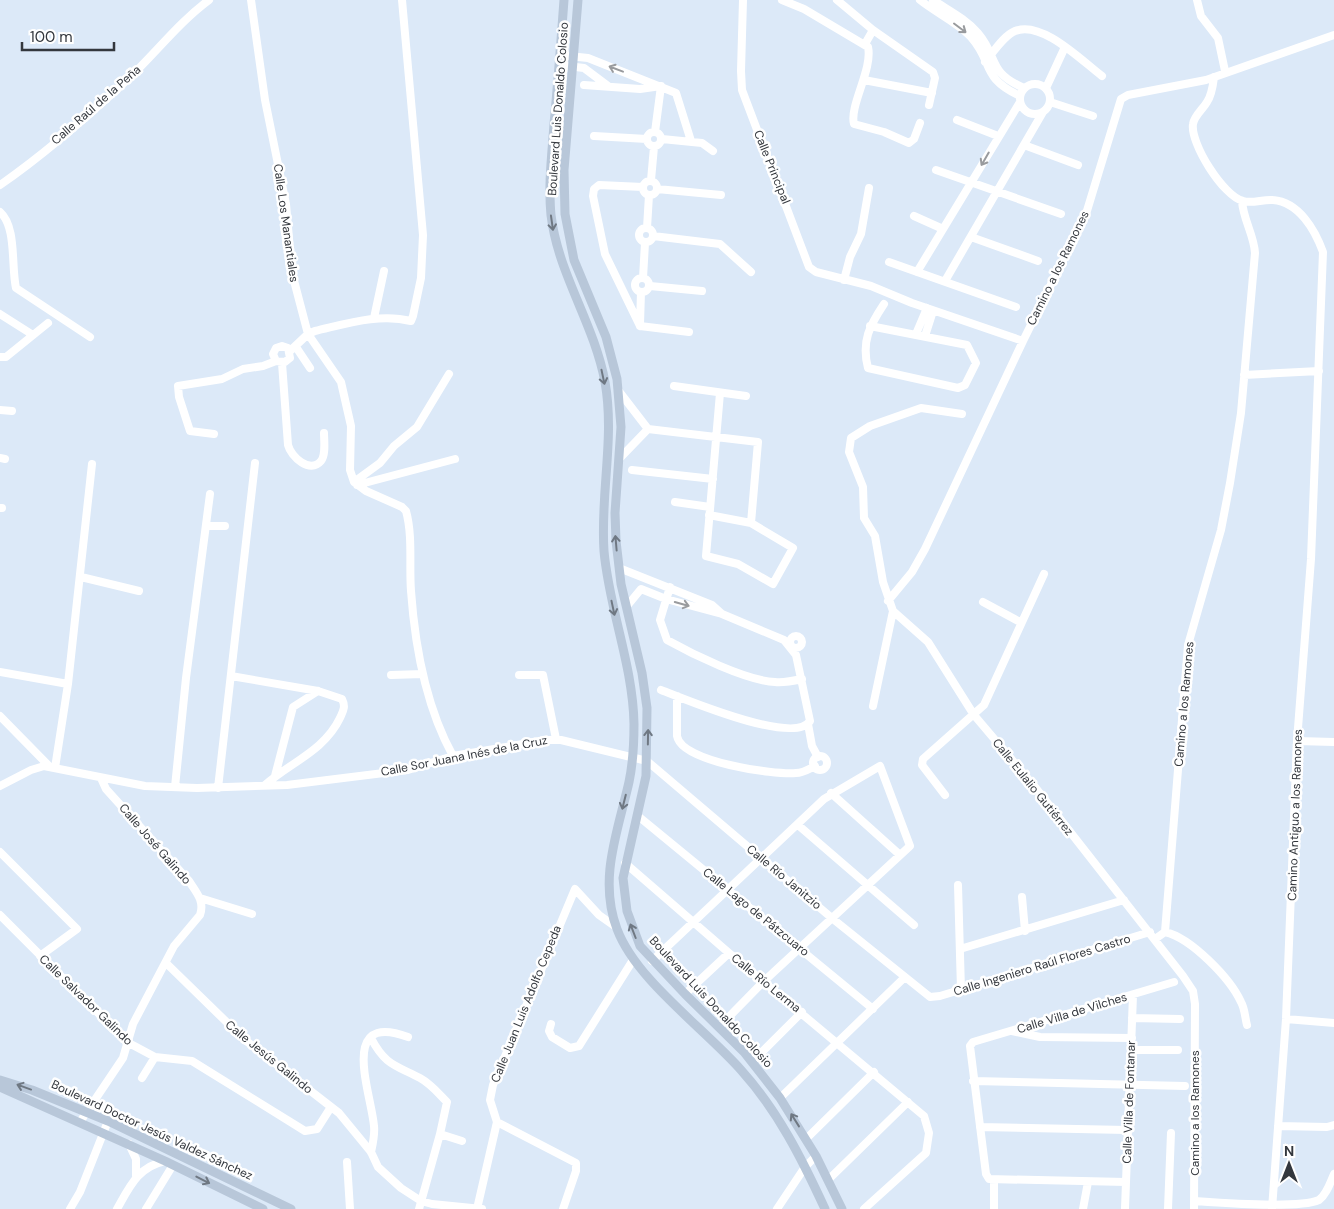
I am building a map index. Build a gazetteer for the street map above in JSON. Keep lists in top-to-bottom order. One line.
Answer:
{"streets":{"main road":["Boulevard Luis Donaldo Colosio","Boulevard Doctor Jesús Valdez Sánchez"],"street":["Calle Raúl de la Peña","Calle Principal","Calle Los Manantiales","Camino a los Ramones","Calle Sor Juana Inés de la Cruz","Calle Eulalio Gutiérrez","Camino Antiguo a los Ramones","Calle José Galindo","Calle Río Janitzio","Calle Lago de Pátzcuaro","Calle Ingeniero Raúl Flores Castro","Calle Río Lerma","Calle Salvador Galindo","Calle Juan Luis Adolfo Cepeda","Calle Villa de Vilches","Calle Jesús Galindo","Calle Villa de Fontanar"]},"crossings":[["Boulevard Luis Donaldo Colosio","Calle Sor Juana Inés de la Cruz"],["Boulevard Luis Donaldo Colosio","Calle Río Janitzio"],["Boulevard Luis Donaldo Colosio","Calle Lago de Pátzcuaro"],["Boulevard Luis Donaldo Colosio","Calle Río Lerma"],["Boulevard Luis Donaldo Colosio","Calle Juan Luis Adolfo Cepeda"],["Calle Principal","Camino a los Ramones"],["Camino a los Ramones","Calle Eulalio Gutiérrez"],["Camino a los Ramones","Camino Antiguo a los Ramones"],["Camino a los Ramones","Calle Ingeniero Raúl Flores Castro"],["Calle Sor Juana Inés de la Cruz","Calle José Galindo"],["Calle Sor Juana Inés de la Cruz","Calle Río Janitzio"],["Calle Río Janitzio","Calle Ingeniero Raúl Flores Castro"],["Calle Salvador Galindo","Calle Jesús Galindo"],["Calle Villa de Vilches","Calle Villa de Fontanar"]],"scale_bar":"100 m","north":"top"}
